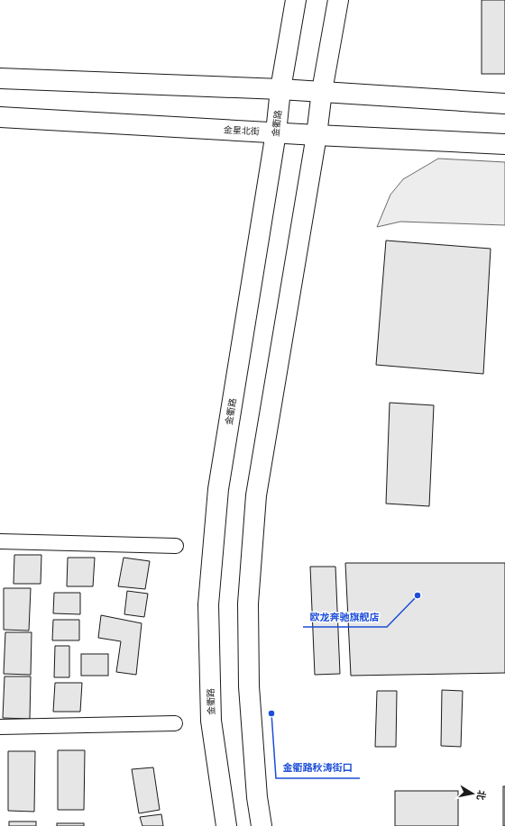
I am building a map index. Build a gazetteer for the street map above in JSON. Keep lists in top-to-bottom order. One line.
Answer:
{"streets":{"main road":["金衢路","金星北街"]},"crossings":[["金衢路","金星北街"]],"places":["欧龙奔驰旗舰店","金衢路秋涛街口"],"north":"right"}
